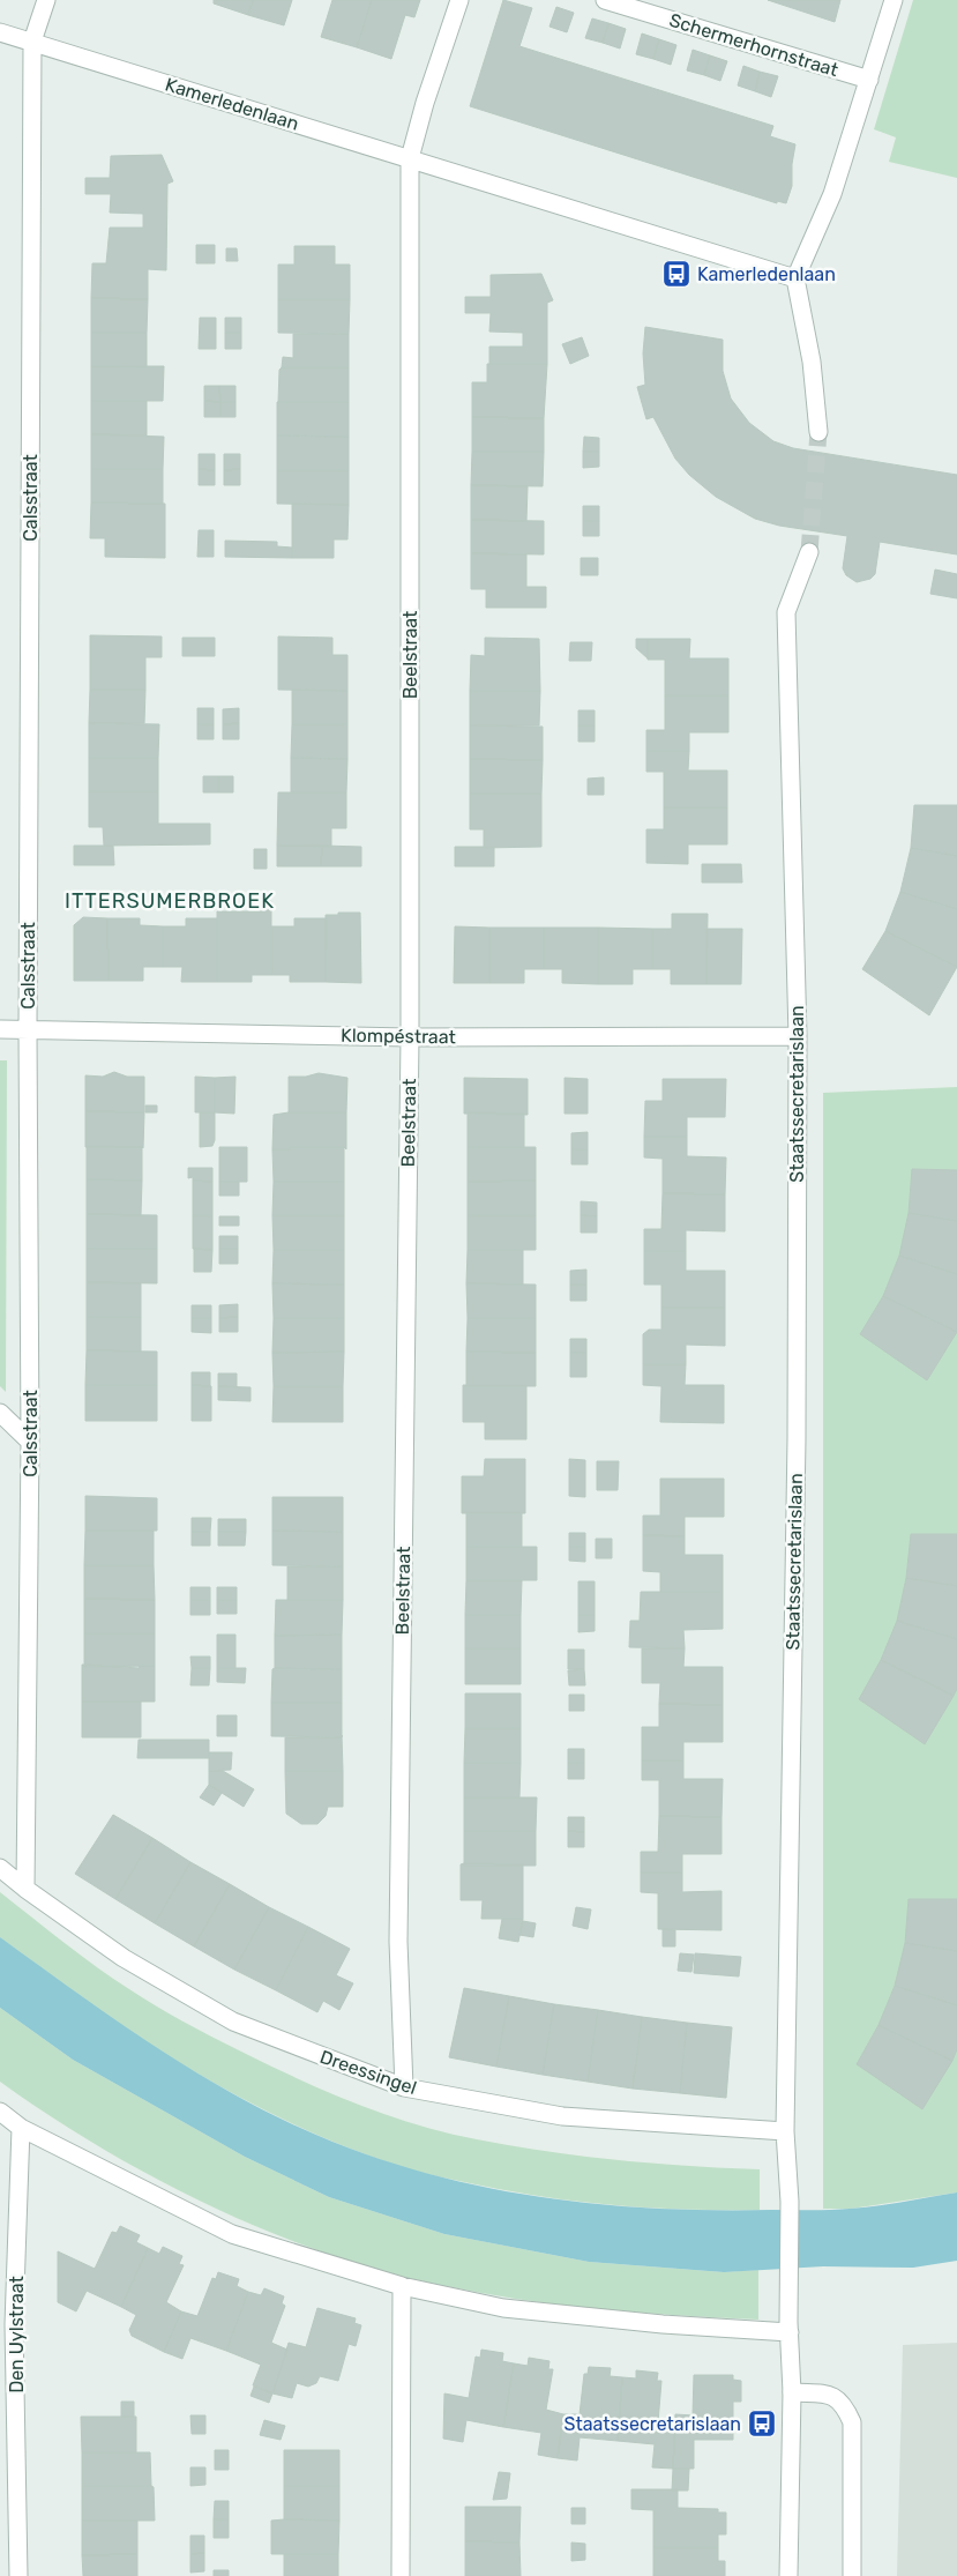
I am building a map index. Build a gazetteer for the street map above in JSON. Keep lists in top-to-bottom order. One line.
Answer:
{"streets":{"street":["Schermerhornstraat","Kamerledenlaan","Calsstraat","Beelstraat","Klompéstraat","Staatssecretarislaan","Dreessingel","Den Uylstraat"]},"crossings":[["Kamerledenlaan","Calsstraat"],["Kamerledenlaan","Beelstraat"],["Calsstraat","Klompéstraat"],["Calsstraat","Dreessingel"],["Beelstraat","Klompéstraat"],["Beelstraat","Dreessingel"],["Klompéstraat","Staatssecretarislaan"],["Staatssecretarislaan","Dreessingel"]],"districts":["ITTERSUMERBROEK"],"places":{"bus stop":["Kamerledenlaan","Staatssecretarislaan"]}}
